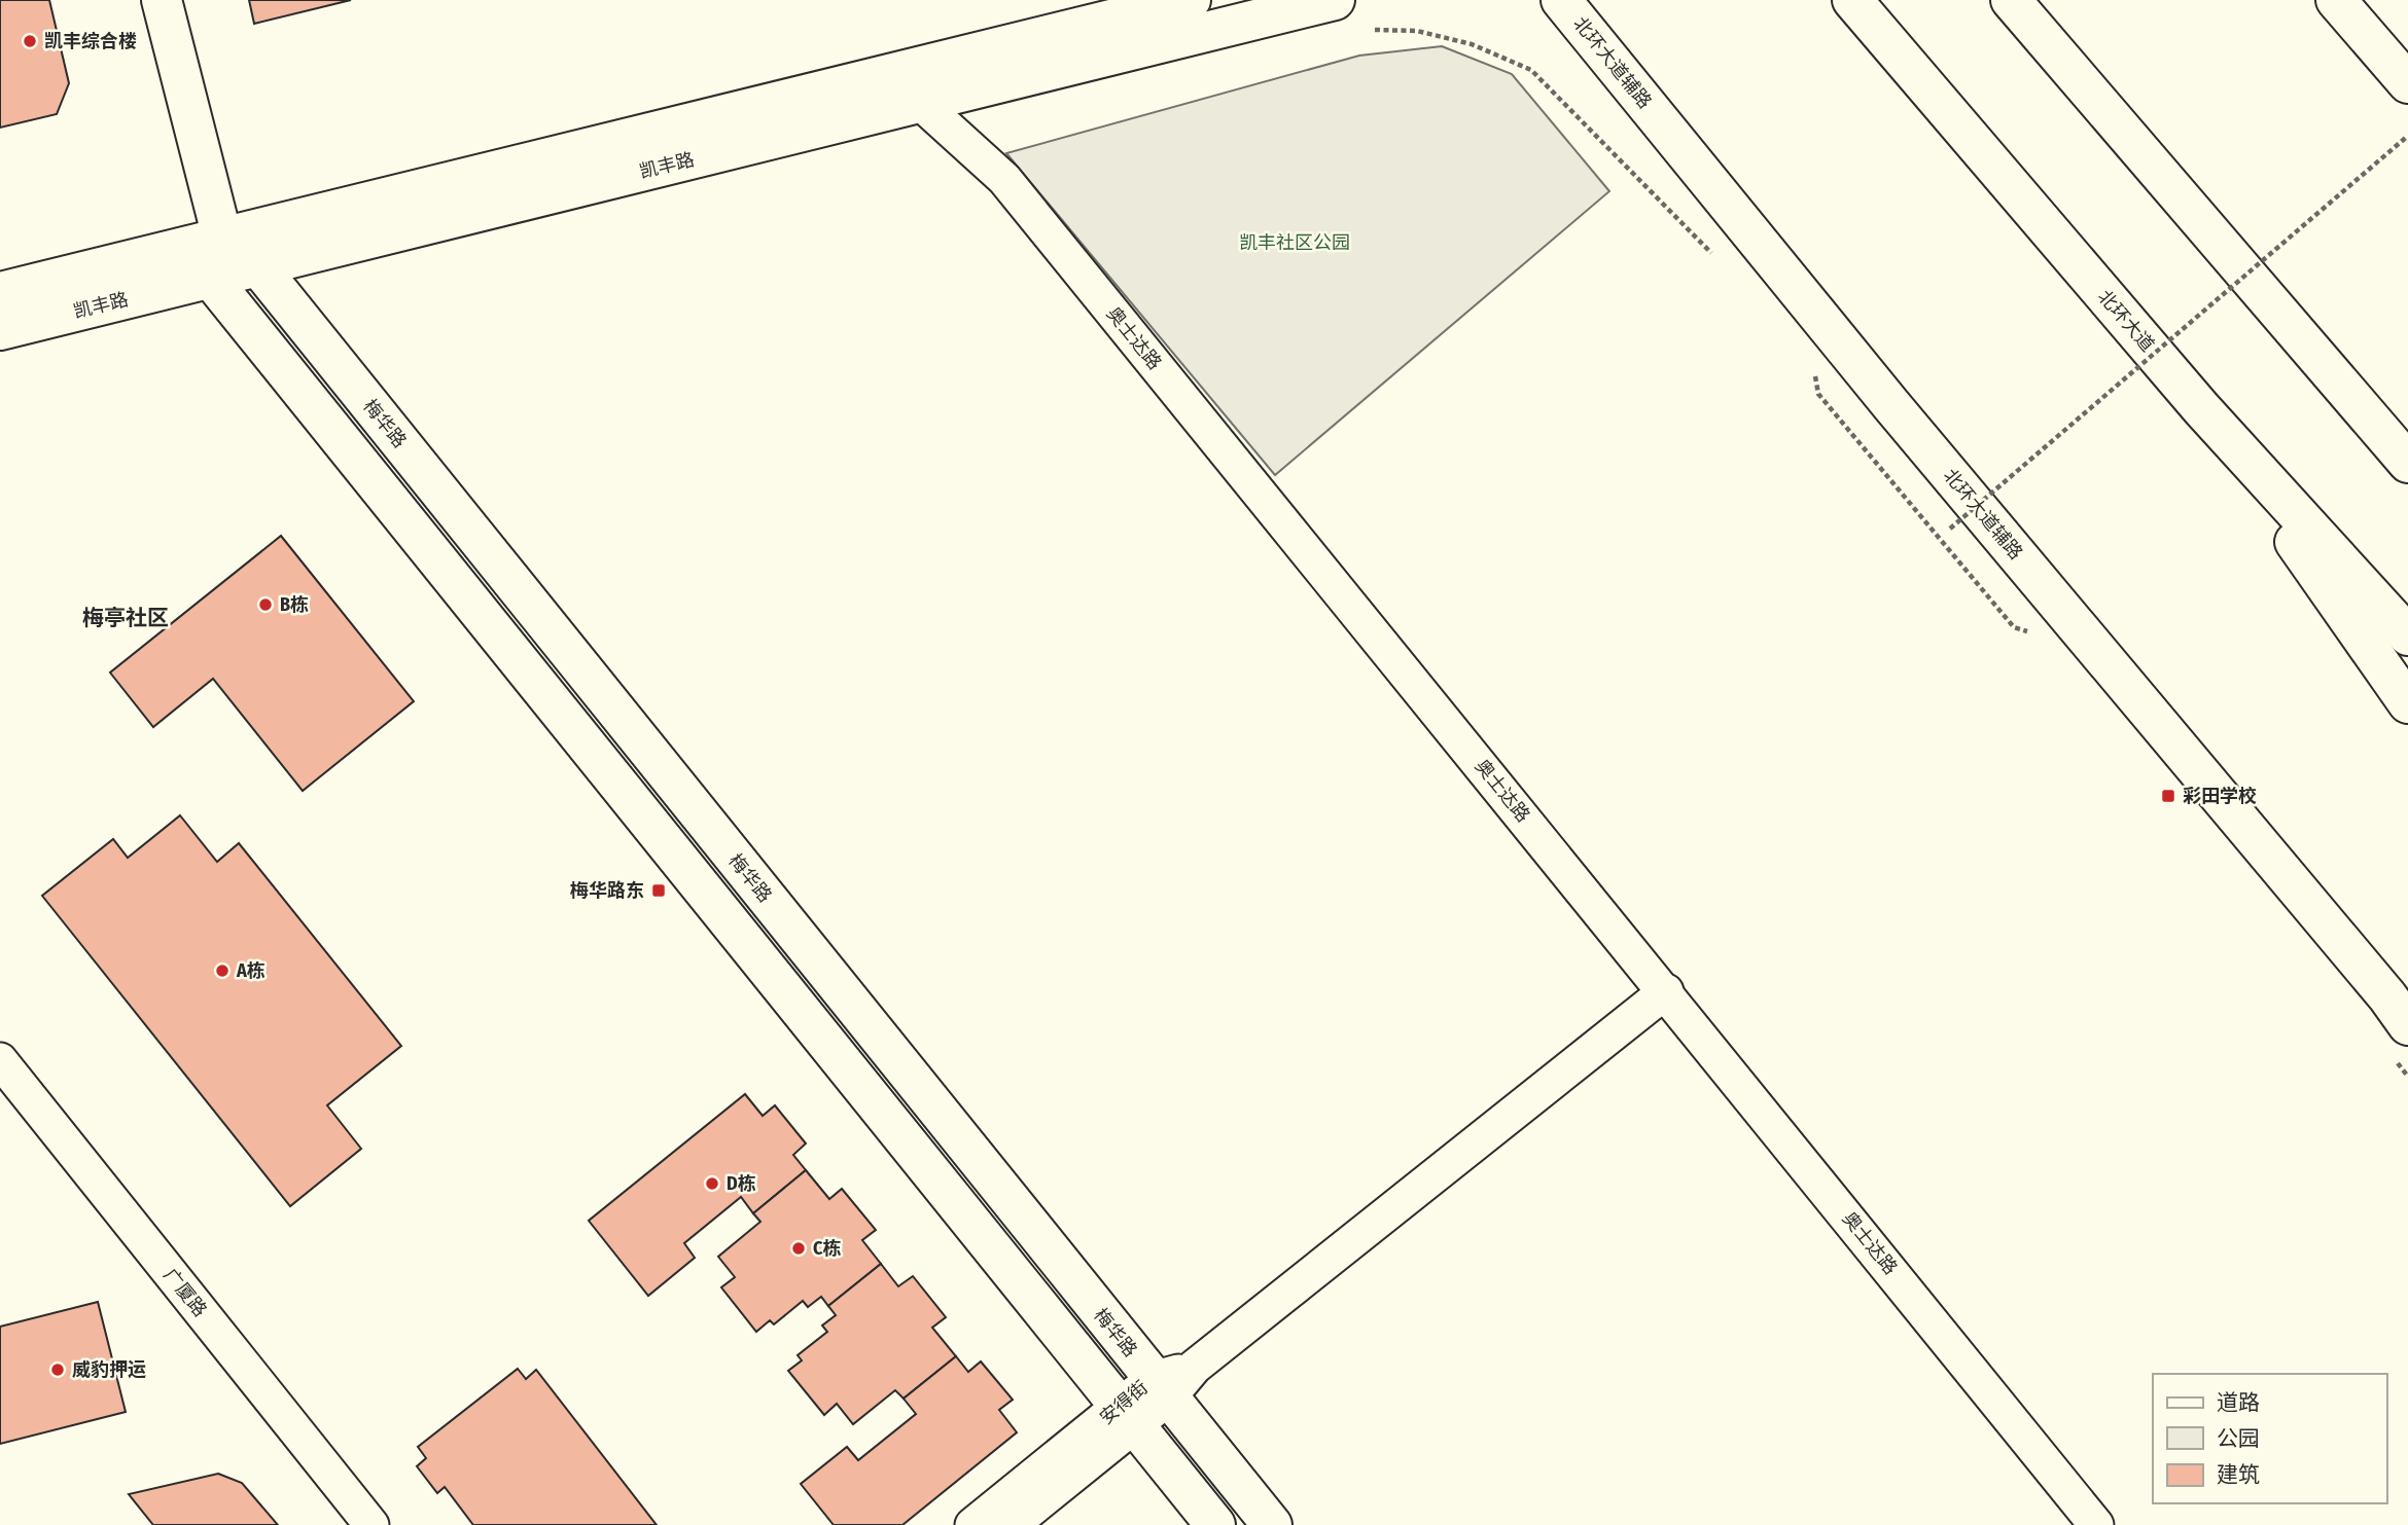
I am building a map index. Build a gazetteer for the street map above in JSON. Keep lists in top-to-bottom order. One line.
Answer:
{"streets":{"main road":["北环大道辅路","凯丰路","北环大道","梅华路"],"street":["奥士达路","广厦路","安得街"]},"crossings":[["凯丰路","奥士达路"],["凯丰路","梅华路"],["奥士达路","安得街"],["梅华路","安得街"]],"districts":["梅亭社区"],"parks":["凯丰社区公园"],"places":{"other":["凯丰综合楼","B栋","A栋","D栋","C栋","威豹押运"],"transit":["彩田学校","梅华路东"]},"legend":["道路","公园","建筑"]}
